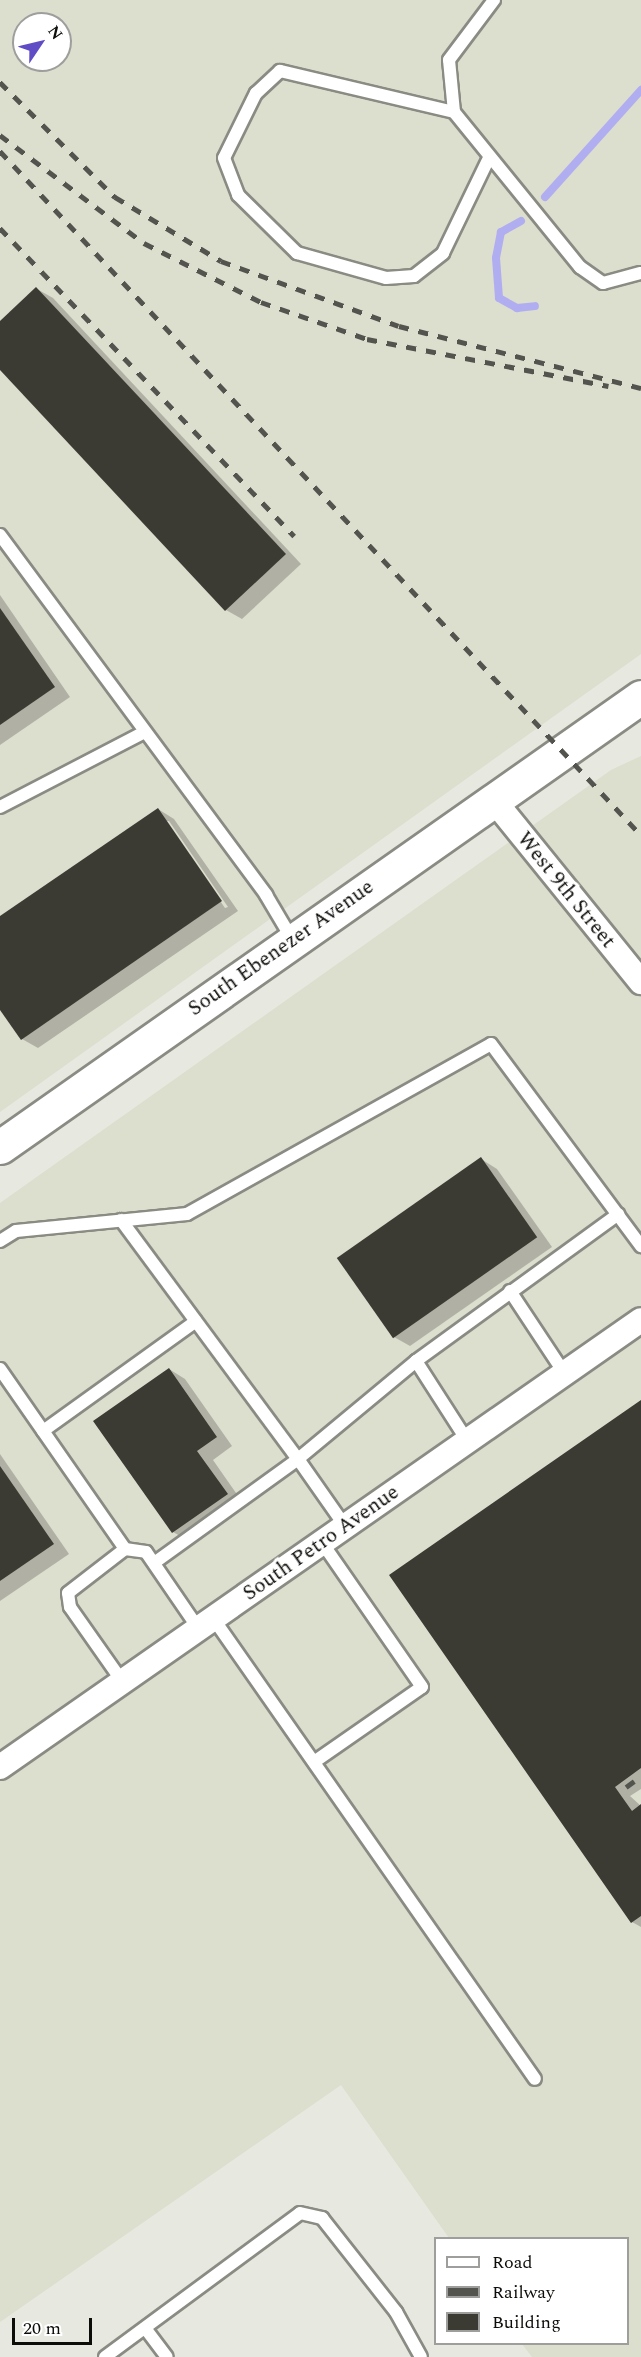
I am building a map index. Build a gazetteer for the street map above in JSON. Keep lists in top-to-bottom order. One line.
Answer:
{"streets":{"street":["West 9th Street","South Ebenezer Avenue","South Petro Avenue"]},"crossings":[["West 9th Street","South Ebenezer Avenue"]],"legend":["Road","Railway","Building"],"scale_bar":"20 m","north":"top right"}
